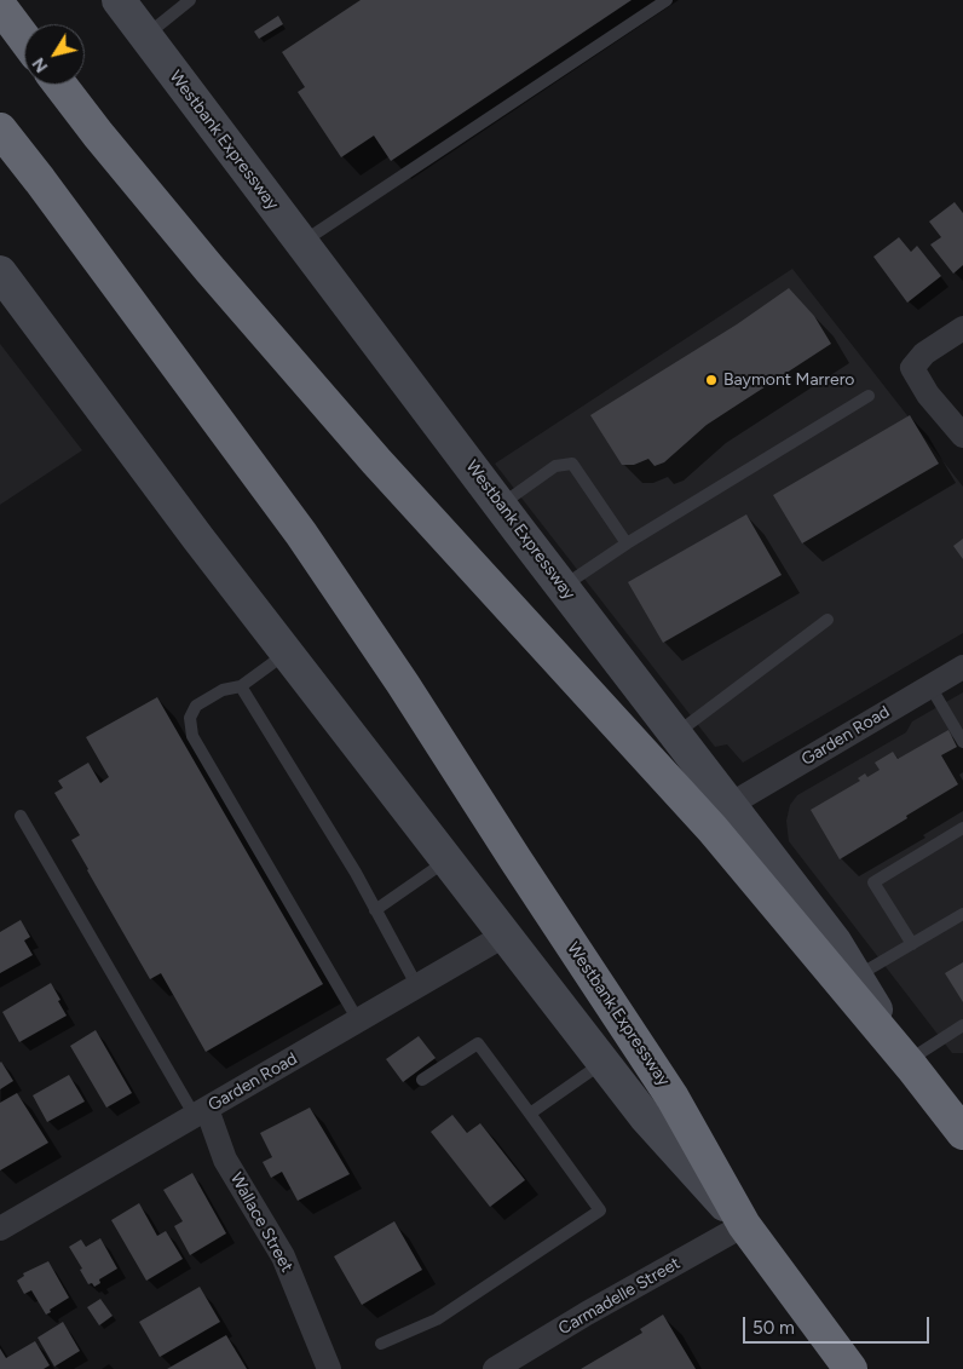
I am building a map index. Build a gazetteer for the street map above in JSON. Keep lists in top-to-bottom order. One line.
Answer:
{"streets":{"highway":["Westbank Expressway"],"street":["Garden Road","Wallace Street","Carmadelle Street"]},"crossings":[["Westbank Expressway","Garden Road"],["Westbank Expressway","Carmadelle Street"],["Garden Road","Wallace Street"]],"places":["Baymont Marrero"],"scale_bar":"50 m","north":"bottom left"}
